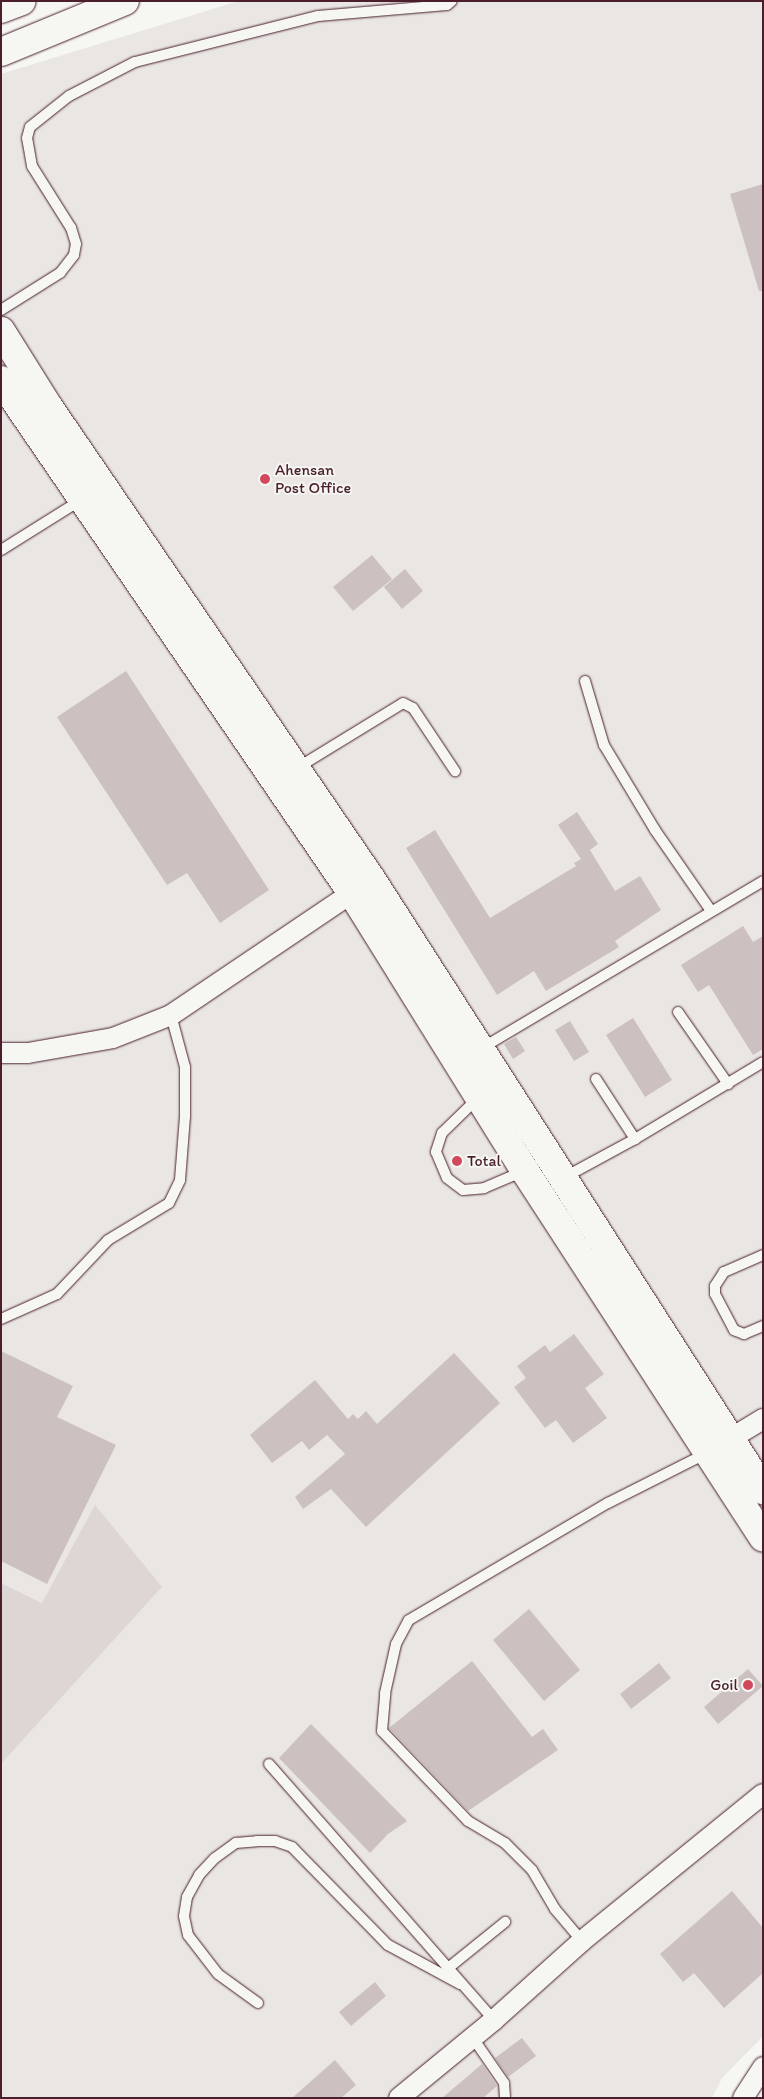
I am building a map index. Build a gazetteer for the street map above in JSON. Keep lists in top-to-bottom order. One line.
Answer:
{"places":["Ahensan Post Office","Total","Goil"]}
